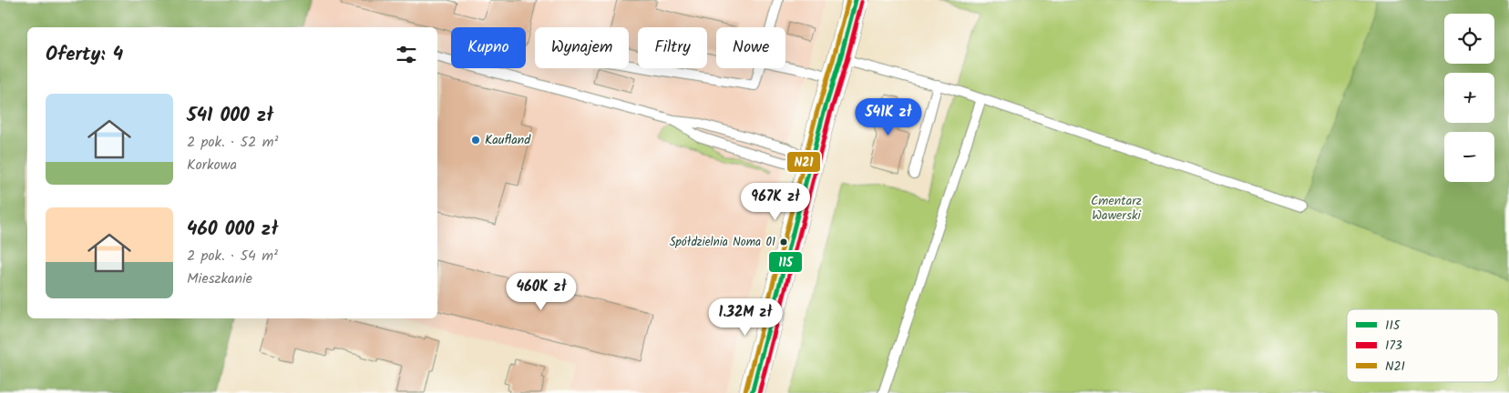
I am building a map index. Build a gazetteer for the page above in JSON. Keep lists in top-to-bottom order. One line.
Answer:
{"parks":["Cmentarz Wawerski"],"places":["Kaufland","Spółdzielnia Noma 01"],"lines":["transit line 115","transit line N21","transit line 173"],"legend":["115","173","N21"],"page":{"map_buttons":["+","−"],"chip":["Kupno","Wynajem","Filtry","Nowe"],"heading":"Oferty: 4","list":[{"name":"541 000 zł","note":"2 pok. · 52 m² · Korkowa"},{"name":"460 000 zł","note":"2 pok. · 54 m² · Mieszkanie"}],"price":["541K zł","967K zł","460K zł","1.32M zł"]}}
